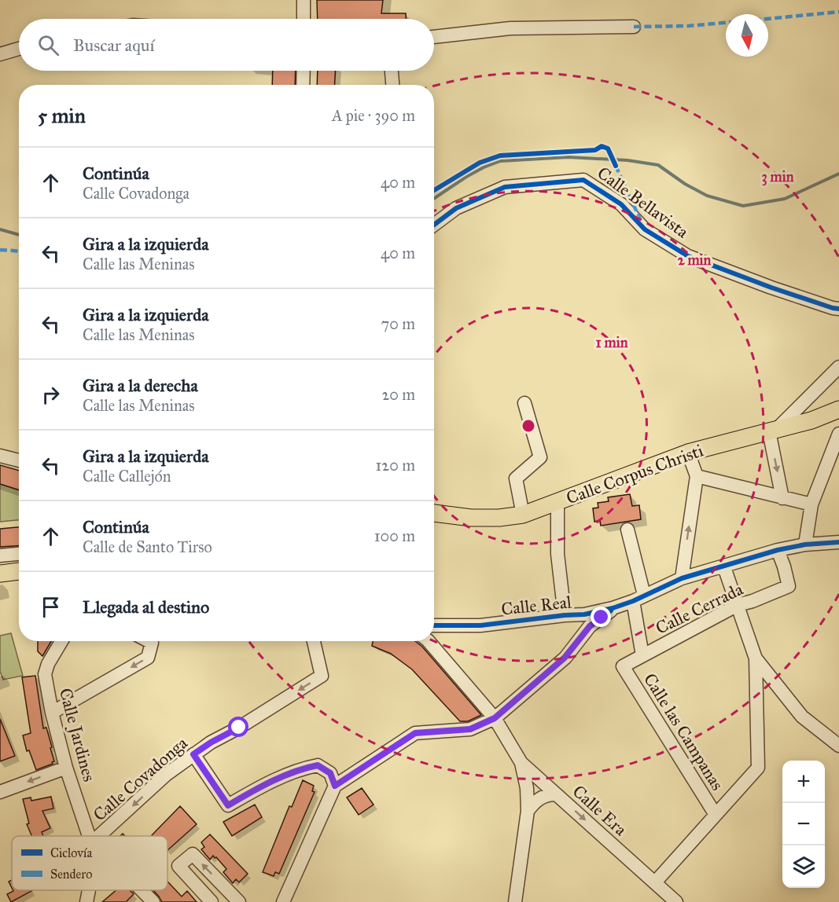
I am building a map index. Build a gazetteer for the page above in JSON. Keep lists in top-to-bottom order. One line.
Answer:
{"streets":{"main road":["Calle Corpus Christi"],"street":["Calle Bellavista","Calle Real","Calle Cerrada","Calle las Campanas","Calle Jardines","Calle Covadonga","Calle Era"]},"crossings":[["Calle Real","Calle Cerrada"],["Calle Cerrada","Calle las Campanas"]],"one_way":["Calle Era"],"legend":["Ciclovía","Sendero"],"north":"bottom","page":{"search":"Buscar aquí","heading":["5 min","A pie · 390 m"],"list":[["Continúa","Calle Covadonga","40 m"],["Gira a la izquierda","Calle las Meninas","40 m"],["Gira a la izquierda","Calle las Meninas","70 m"],["Gira a la derecha","Calle las Meninas","20 m"],["Gira a la izquierda","Calle Callejón","120 m"],["Continúa","Calle de Santo Tirso","100 m"],"Llegada al destino"],"map_buttons":["+","−"]},"rings":["3 min","2 min","1 min"]}
